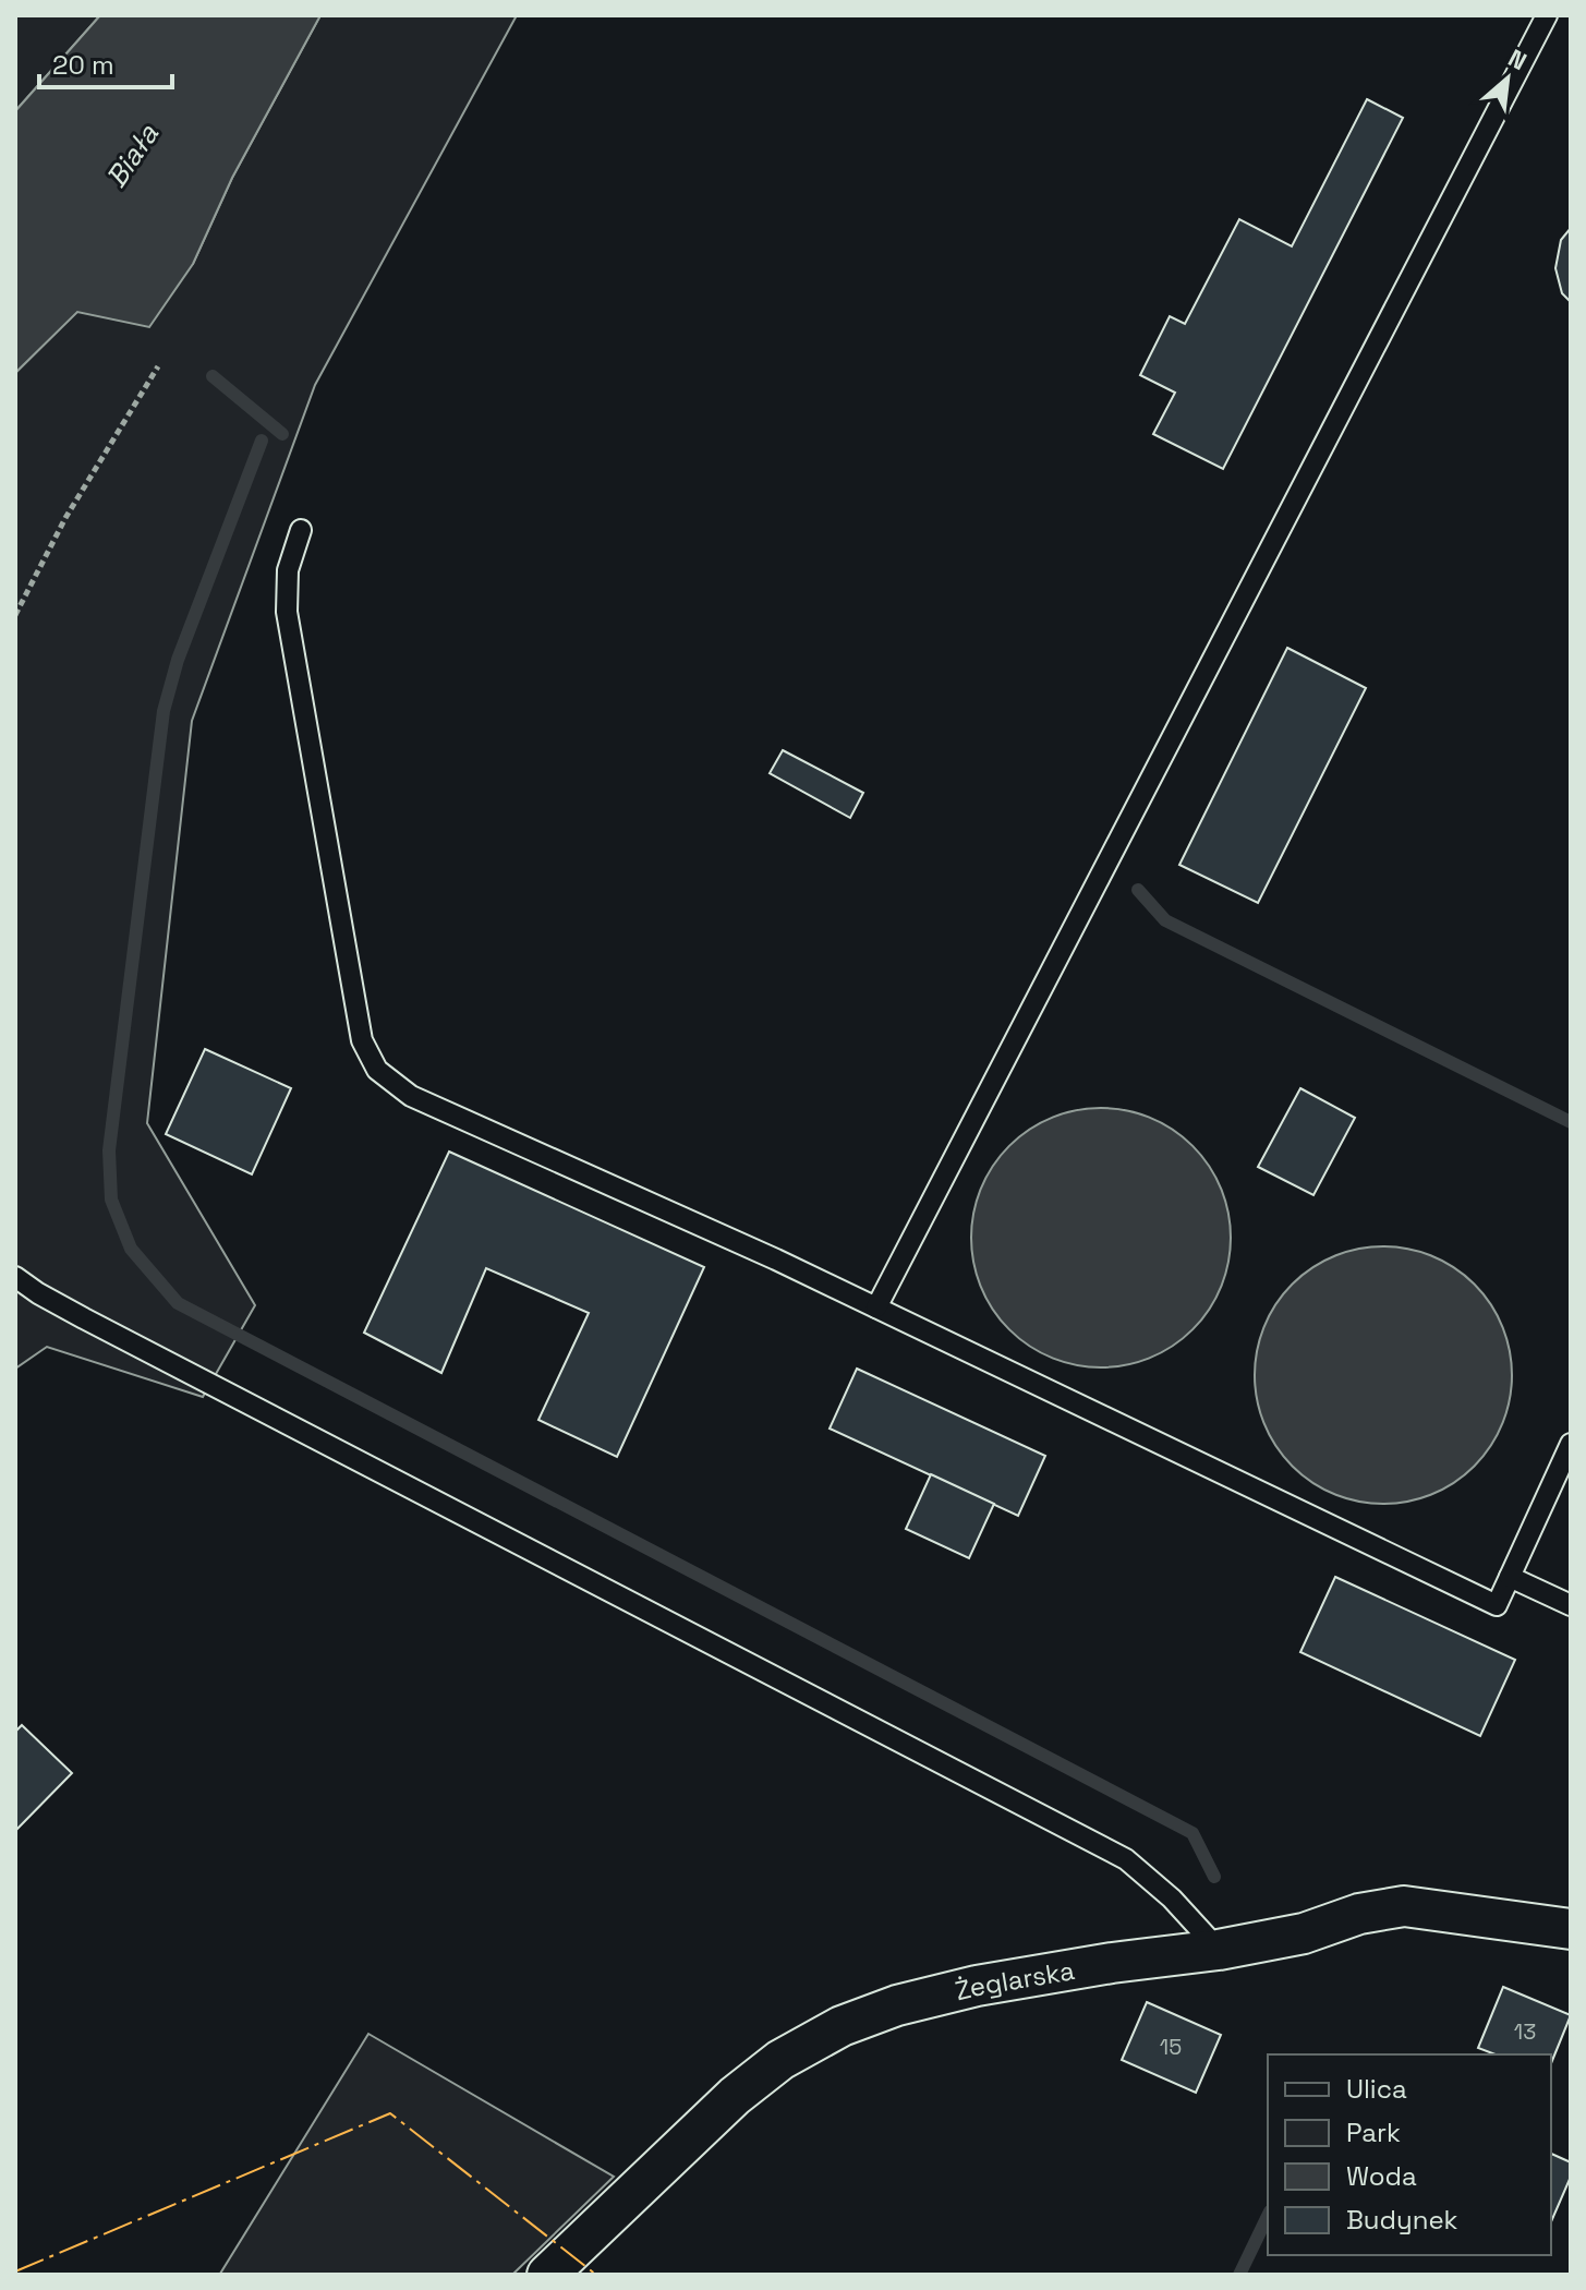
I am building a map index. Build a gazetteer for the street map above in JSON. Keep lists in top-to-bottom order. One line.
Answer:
{"streets":{"street":["Żeglarska"]},"water":["Biała"],"house_numbers":["13","15"],"legend":["Ulica","Park","Woda","Budynek"],"scale_bar":"20 m","north":"top right"}
